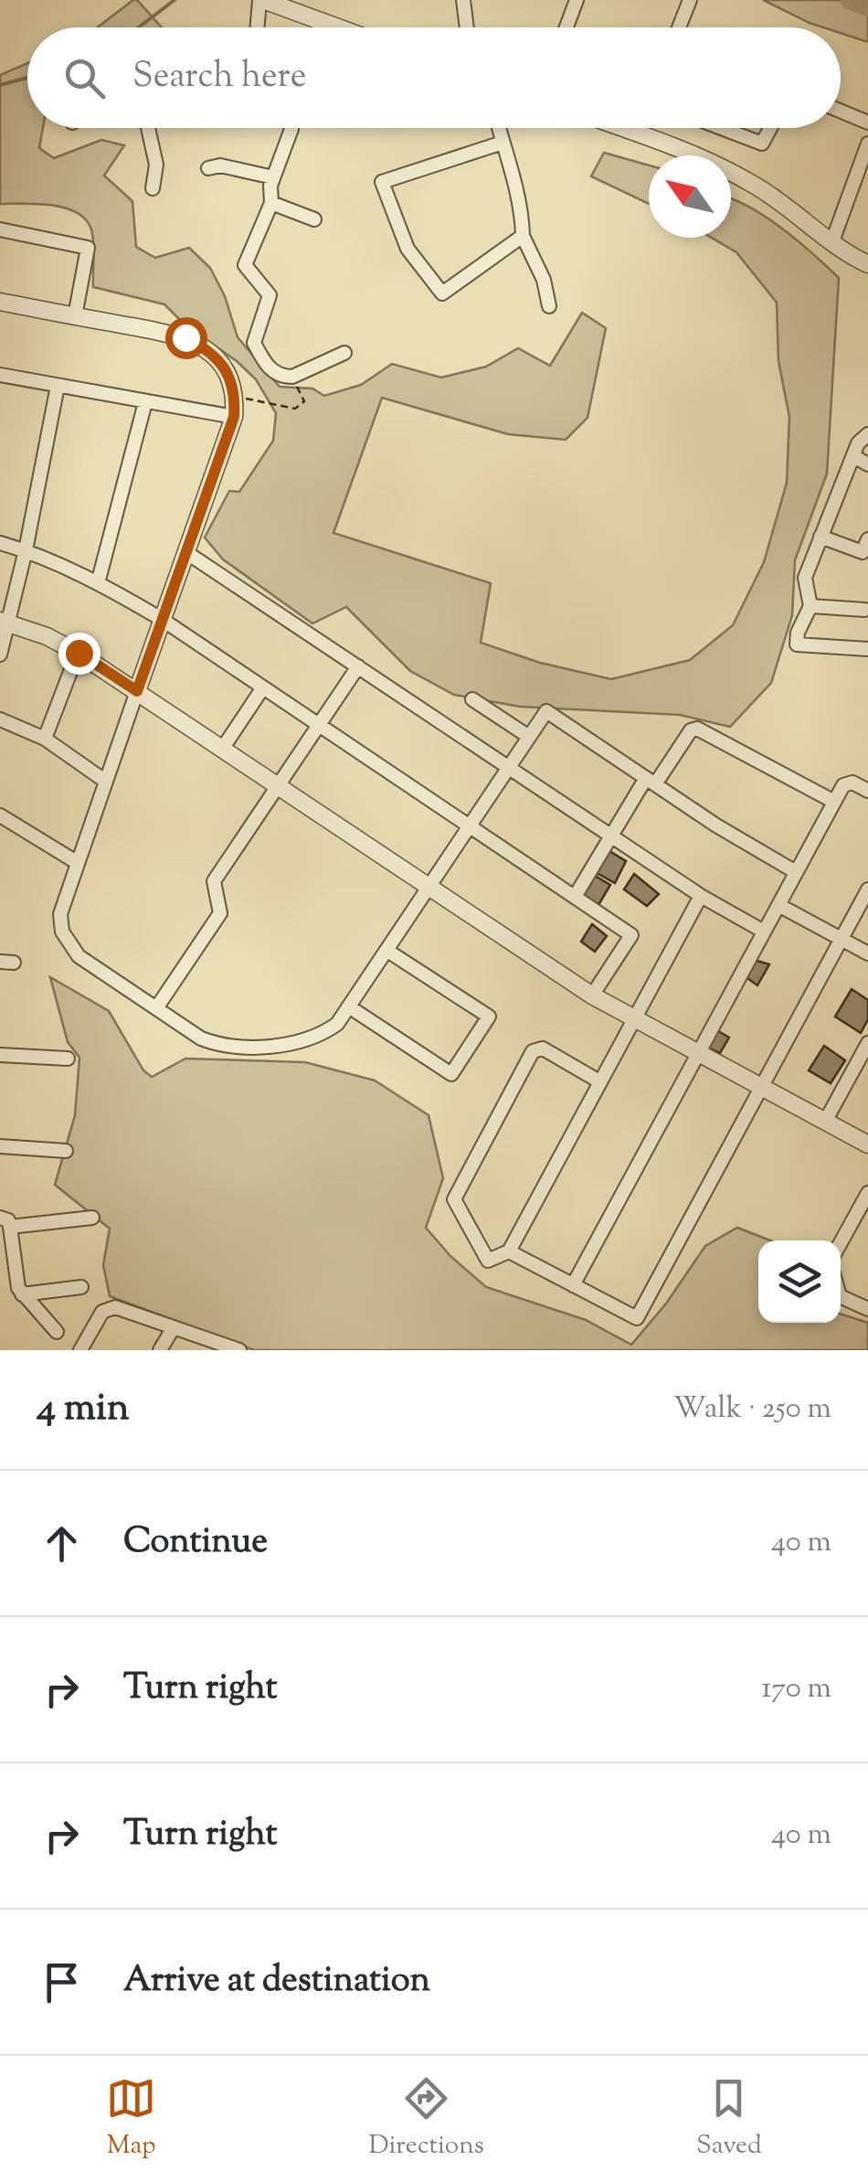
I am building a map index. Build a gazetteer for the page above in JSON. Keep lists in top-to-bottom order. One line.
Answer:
{"north":"top left","page":{"search":"Search here","heading":["4 min","Walk · 250 m"],"list":[["Continue","40 m"],["Turn right","170 m"],["Turn right","40 m"],"Arrive at destination"],"nav":["Map","Directions","Saved"]}}
